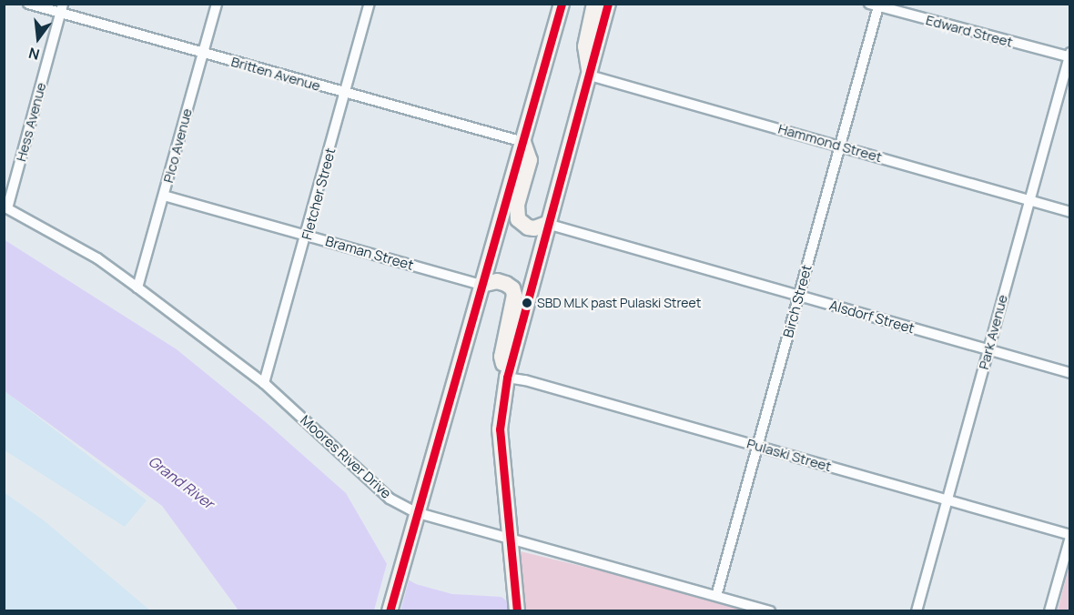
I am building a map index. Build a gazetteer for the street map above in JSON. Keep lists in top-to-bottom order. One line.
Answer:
{"streets":{"street":["Edward Street","Britten Avenue","Hess Avenue","Hammond Street","Pico Avenue","Fletcher Street","Braman Street","Birch Street","Alsdorf Street","Park Avenue","Pulaski Street","Moores River Drive"]},"crossings":[["Edward Street","Birch Street"],["Edward Street","Park Avenue"],["Britten Avenue","Hess Avenue"],["Britten Avenue","Pico Avenue"],["Britten Avenue","Fletcher Street"],["Hess Avenue","Moores River Drive"],["Hammond Street","Birch Street"],["Hammond Street","Park Avenue"],["Pico Avenue","Braman Street"],["Pico Avenue","Moores River Drive"],["Fletcher Street","Braman Street"],["Fletcher Street","Moores River Drive"],["Birch Street","Alsdorf Street"],["Birch Street","Pulaski Street"],["Birch Street","Moores River Drive"],["Alsdorf Street","Park Avenue"],["Park Avenue","Pulaski Street"]],"water":["Grand River"],"places":["SBD MLK past Pulaski Street"],"north":"bottom"}
